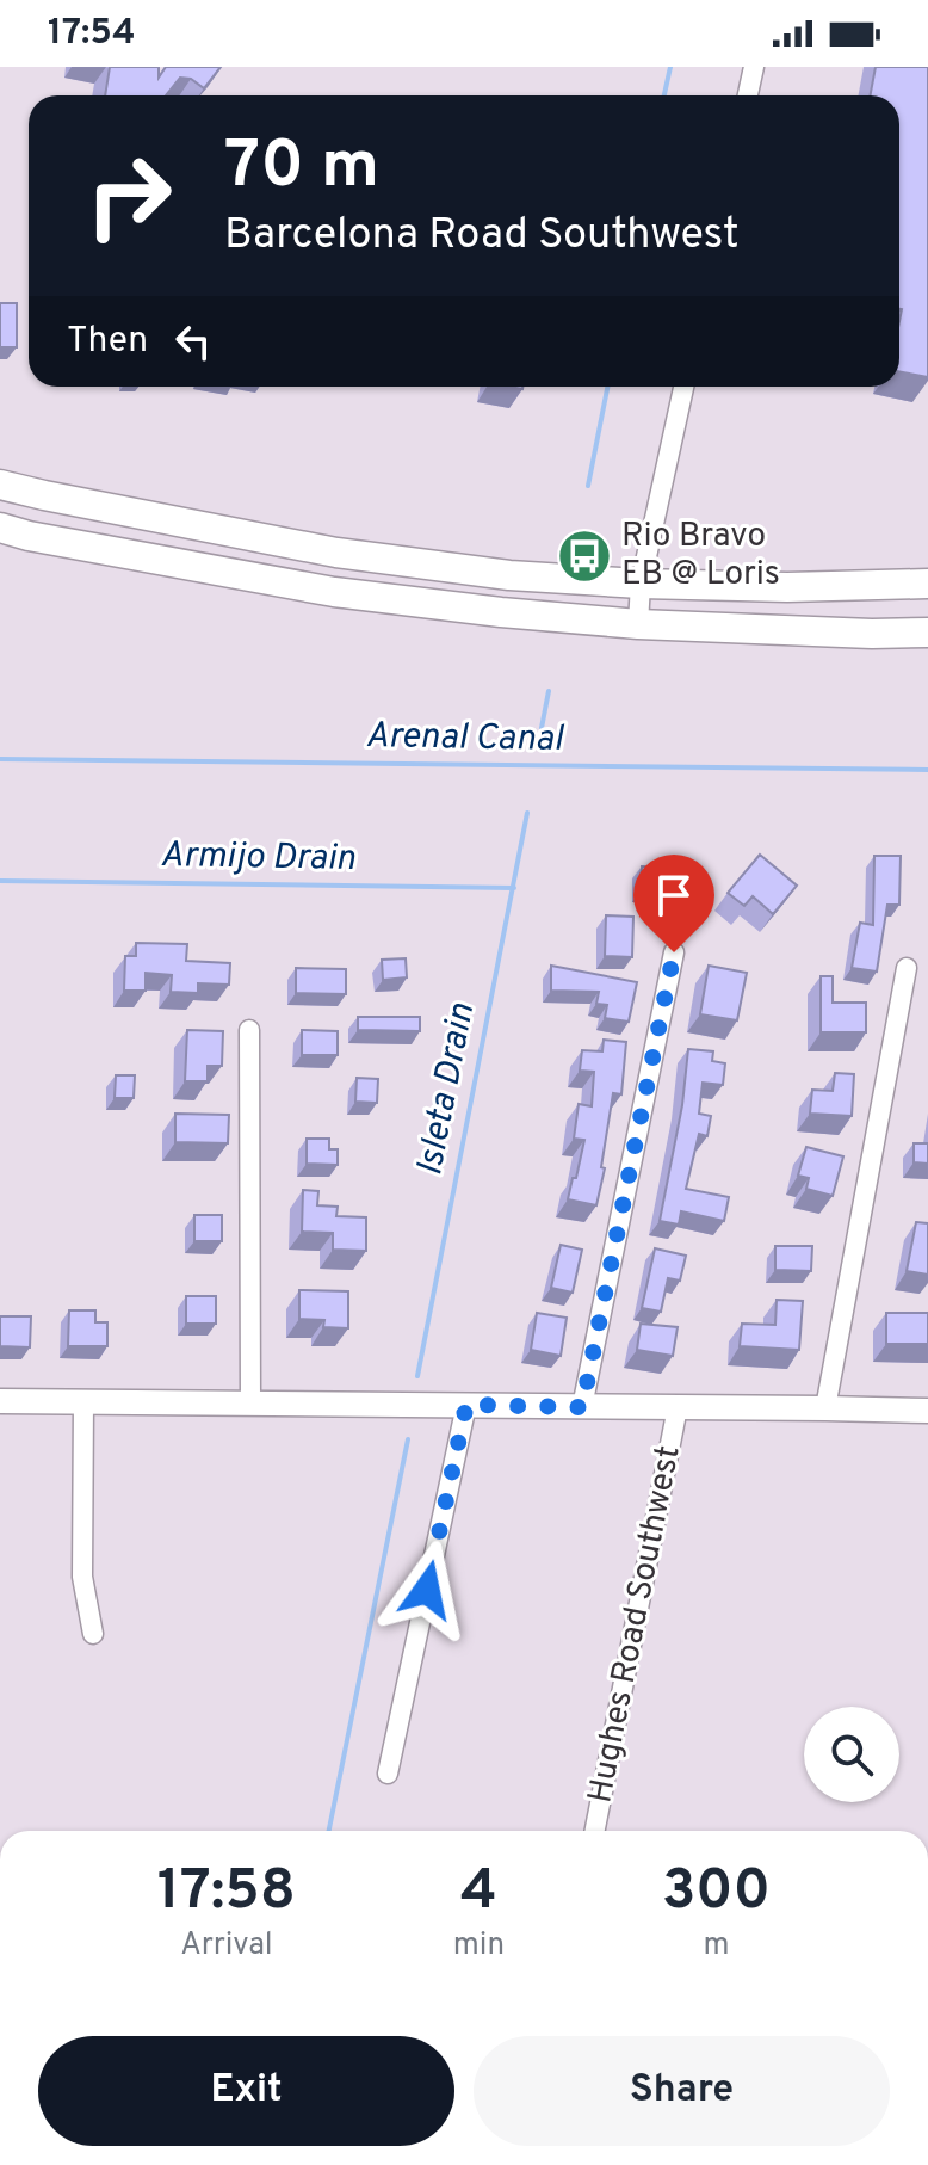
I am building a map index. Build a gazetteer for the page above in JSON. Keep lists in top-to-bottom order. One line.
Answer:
{"streets":{"street":["Hughes Road Southwest"]},"water":["Arenal Canal","Armijo Drain","Isleta Drain"],"places":{"bus stop":["Rio Bravo EB @ Loris"]},"page":{"status":"17:54","turn":["70 m","Barcelona Road Southwest"],"then":"Then","eta":["17:58","Arrival","4","min","300","m"],"buttons":["Exit","Share"]}}
